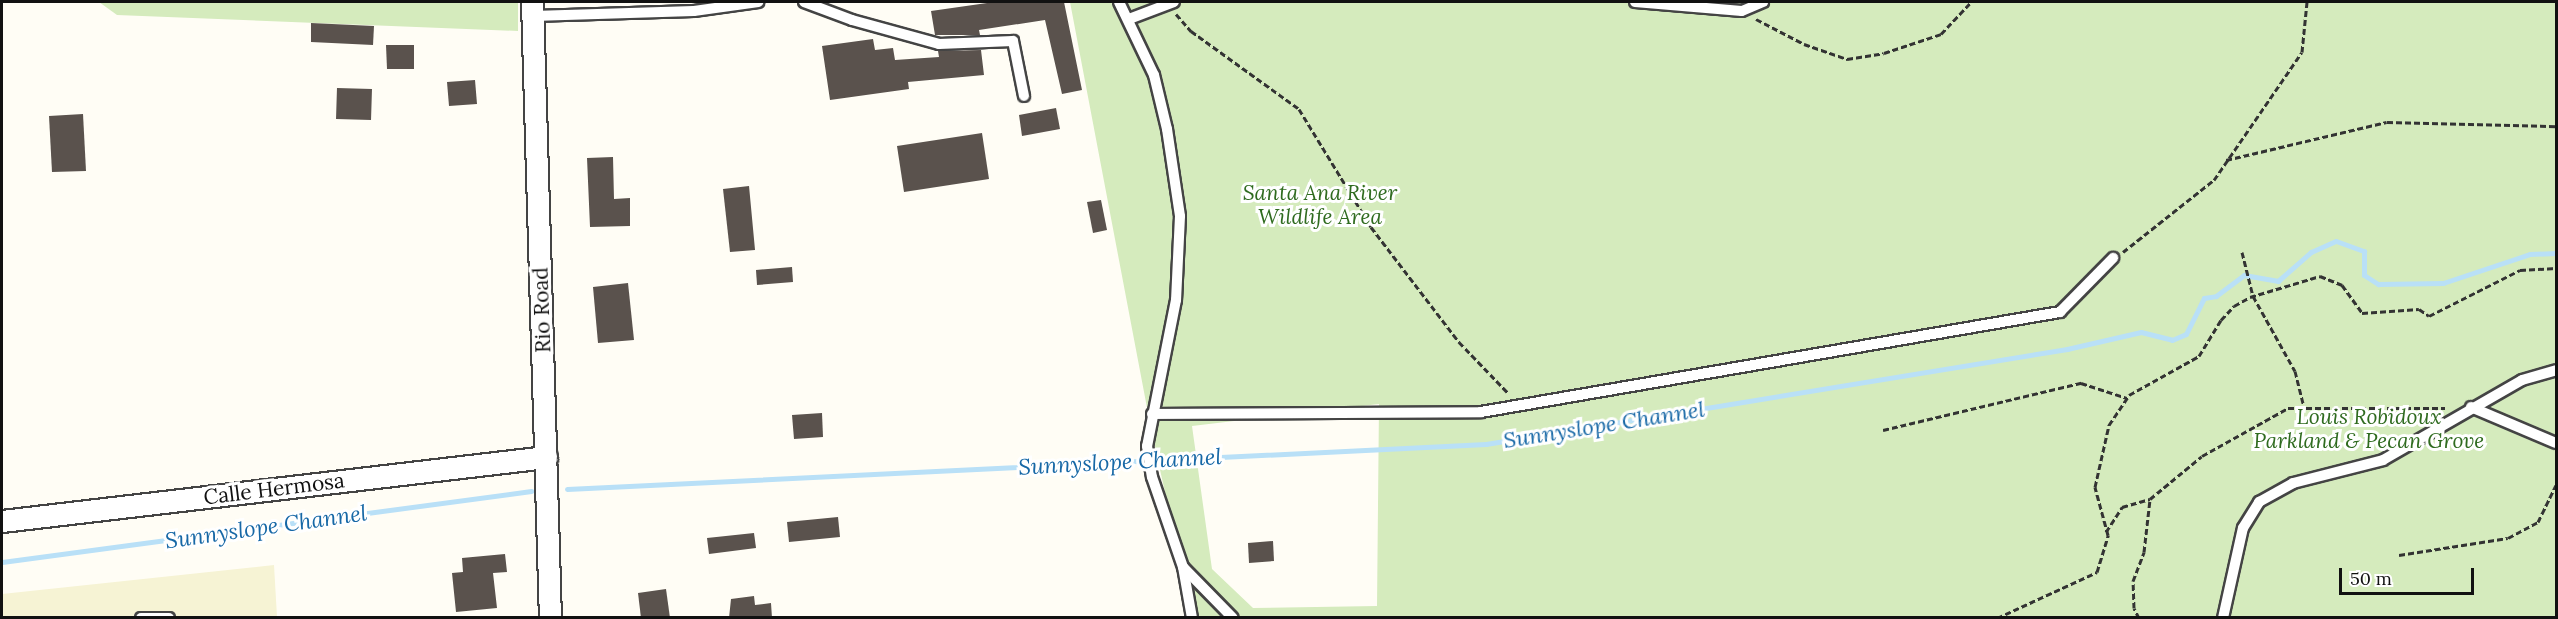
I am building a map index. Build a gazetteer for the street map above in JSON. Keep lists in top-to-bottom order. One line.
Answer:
{"streets":{"street":["Rio Road","Calle Hermosa"]},"crossings":[["Rio Road","Calle Hermosa"]],"water":["Sunnyslope Channel"],"parks":["Santa Ana River Wildlife Area","Louis Robidoux Parkland & Pecan Grove"],"scale_bar":"50 m"}
